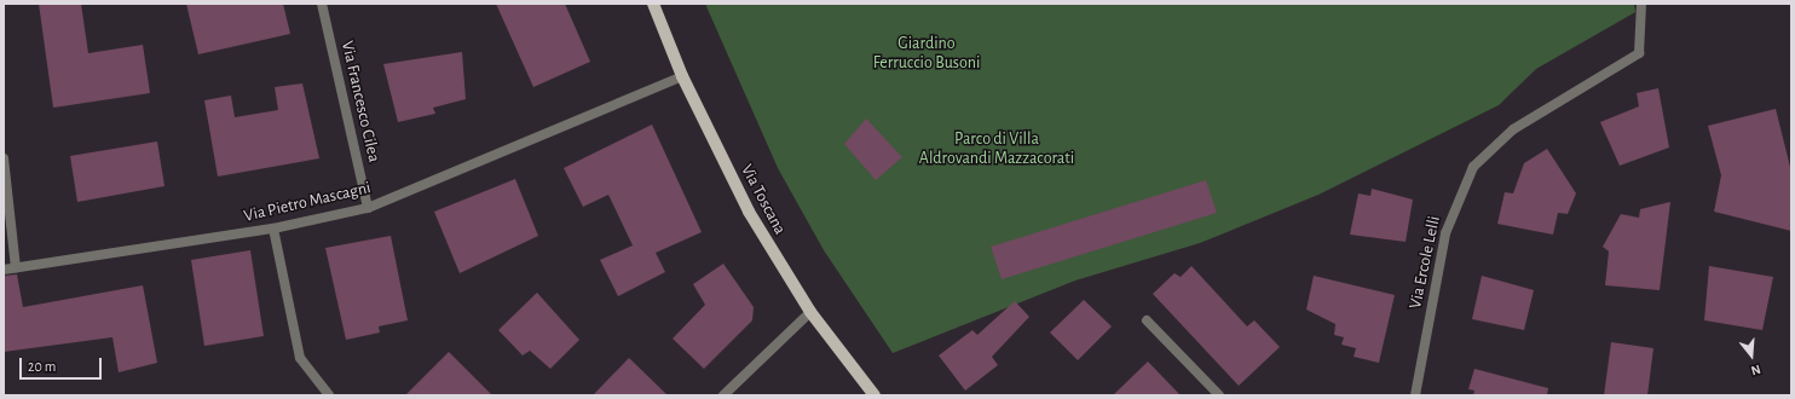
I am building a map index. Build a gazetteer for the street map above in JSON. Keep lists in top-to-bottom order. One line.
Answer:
{"streets":{"main road":["Via Toscana"],"street":["Via Francesco Cilea","Via Pietro Mascagni","Via Ercole Lelli"]},"crossings":[["Via Francesco Cilea","Via Pietro Mascagni"],["Via Toscana","Via Pietro Mascagni"]],"parks":["Giardino Ferruccio Busoni","Parco di Villa Aldrovandi Mazzacorati"],"scale_bar":"20 m","north":"bottom"}
